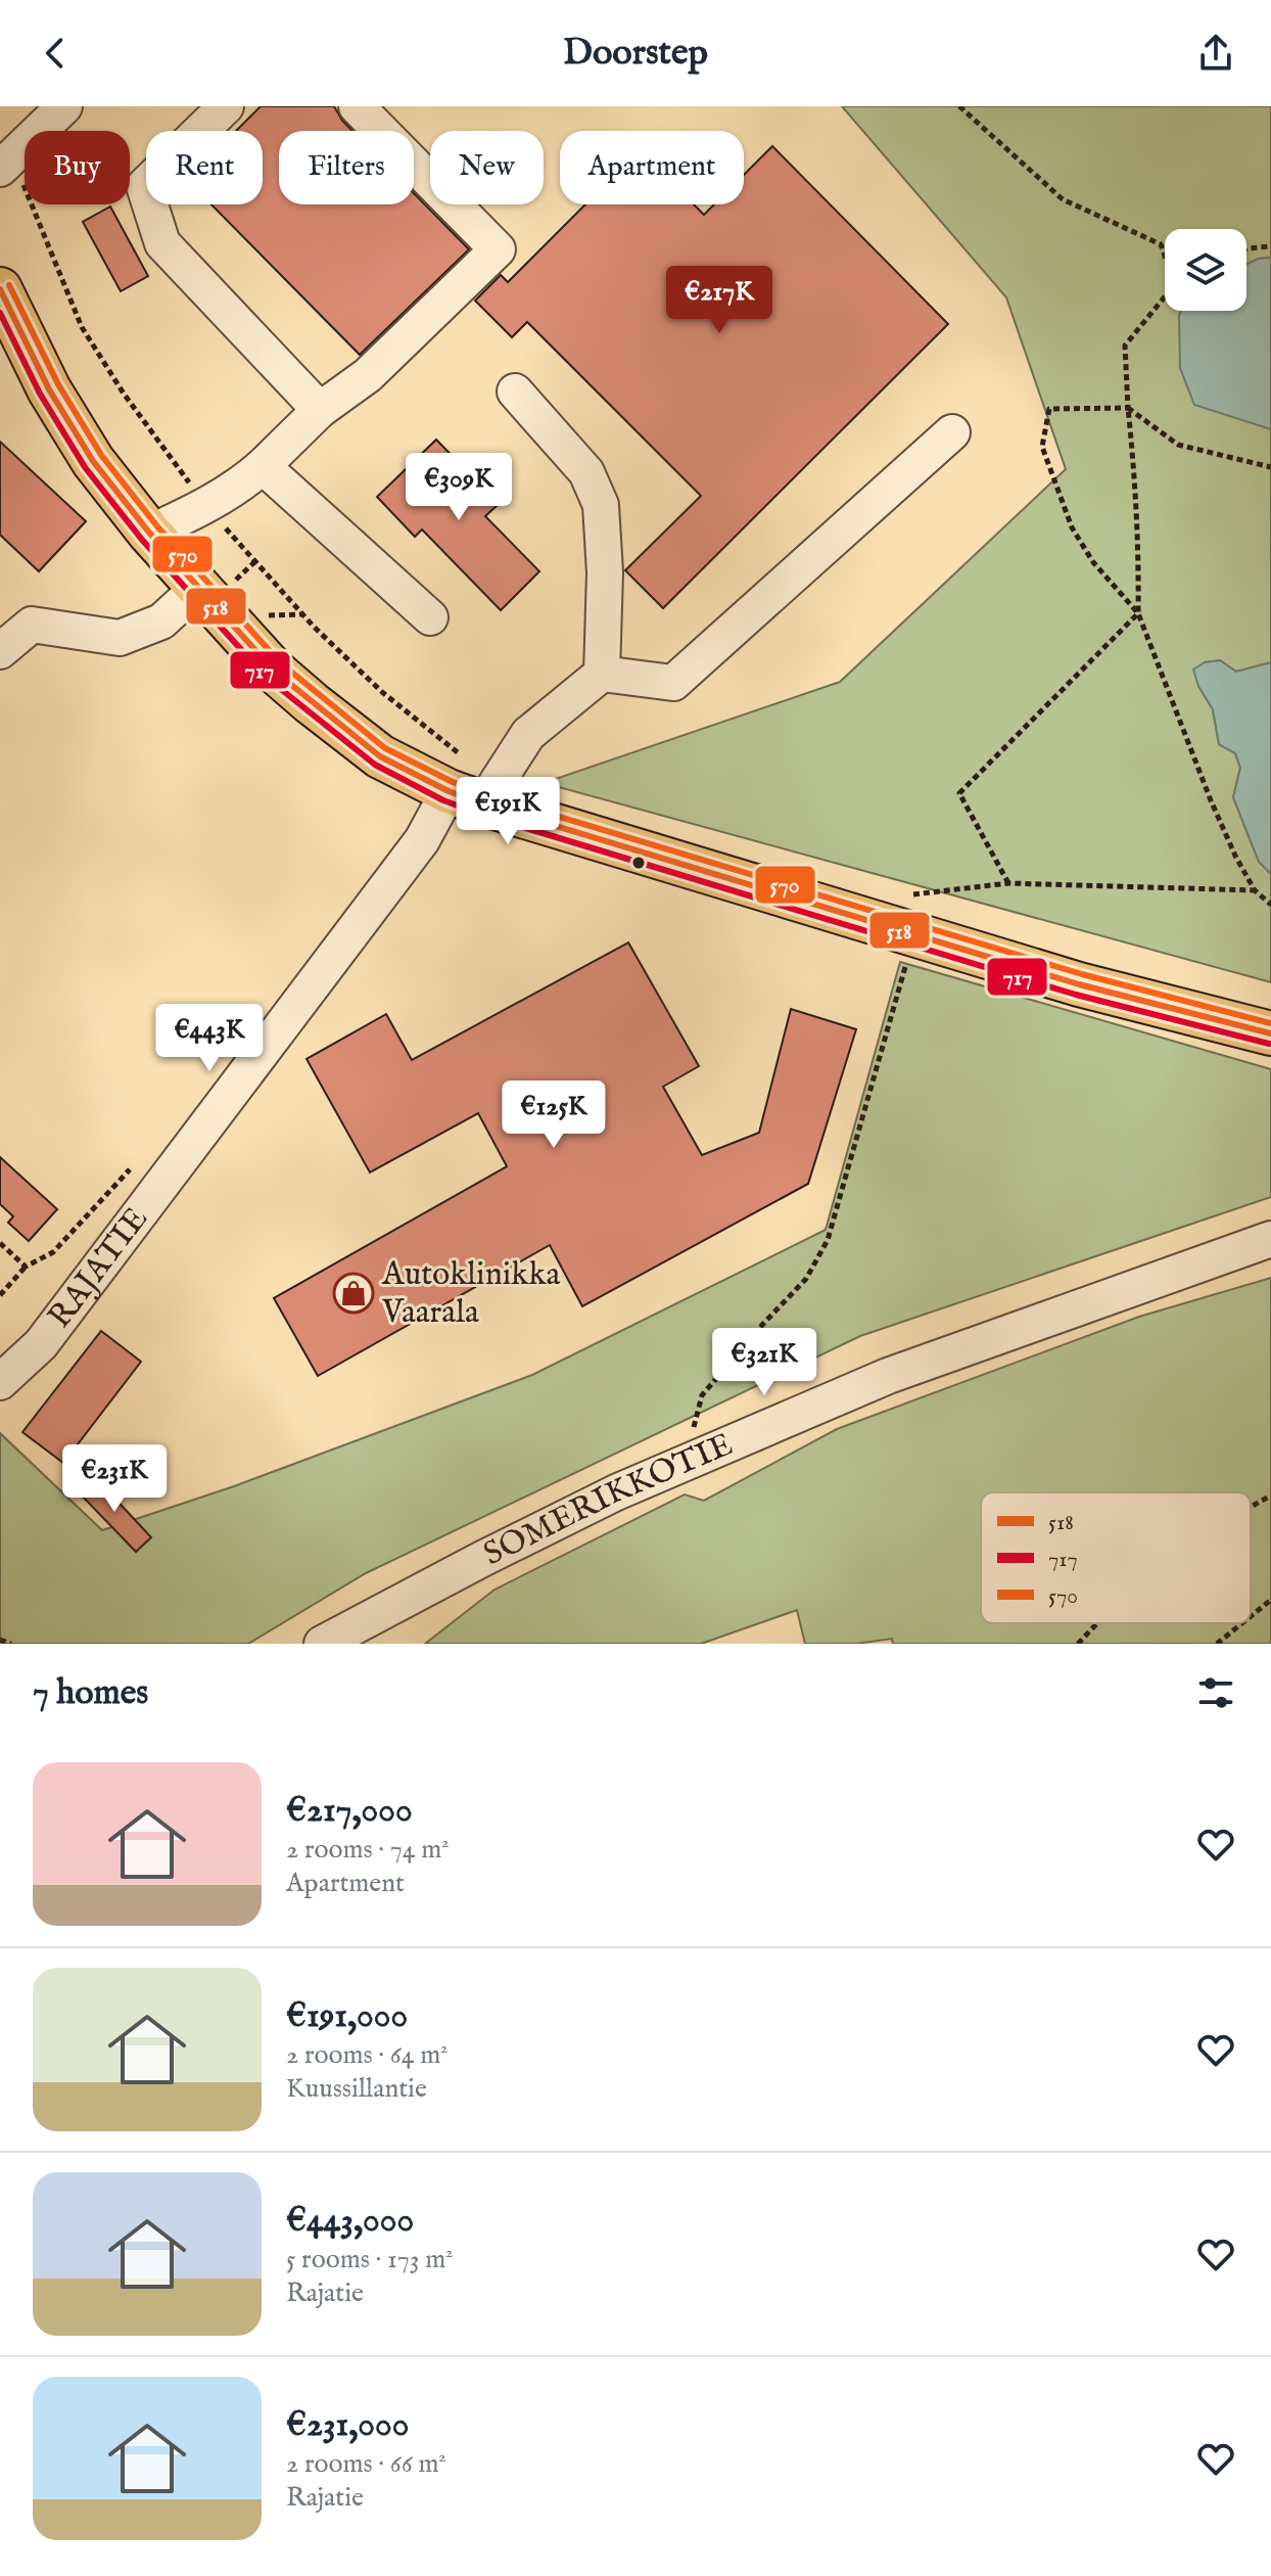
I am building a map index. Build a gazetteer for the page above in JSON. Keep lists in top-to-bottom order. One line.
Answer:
{"streets":{"street":["RAJATIE","SOMERIKKOTIE"]},"places":{"shop":["Autoklinikka Vaarala"]},"lines":["transit line 570","transit line 518","transit line 717"],"legend":["518","717","570"],"page":{"header":"Doorstep","chip":["Buy","Rent","Filters","New","Apartment"],"price":["€217K","€309K","€191K","€443K","€125K","€321K","€231K"],"heading":"7 homes","list":[{"name":"€217,000","note":"2 rooms · 74 m² · Apartment"},{"name":"€191,000","note":"2 rooms · 64 m² · Kuussillantie"},{"name":"€443,000","note":"5 rooms · 173 m² · Rajatie"},{"name":"€231,000","note":"2 rooms · 66 m² · Rajatie"}]}}
